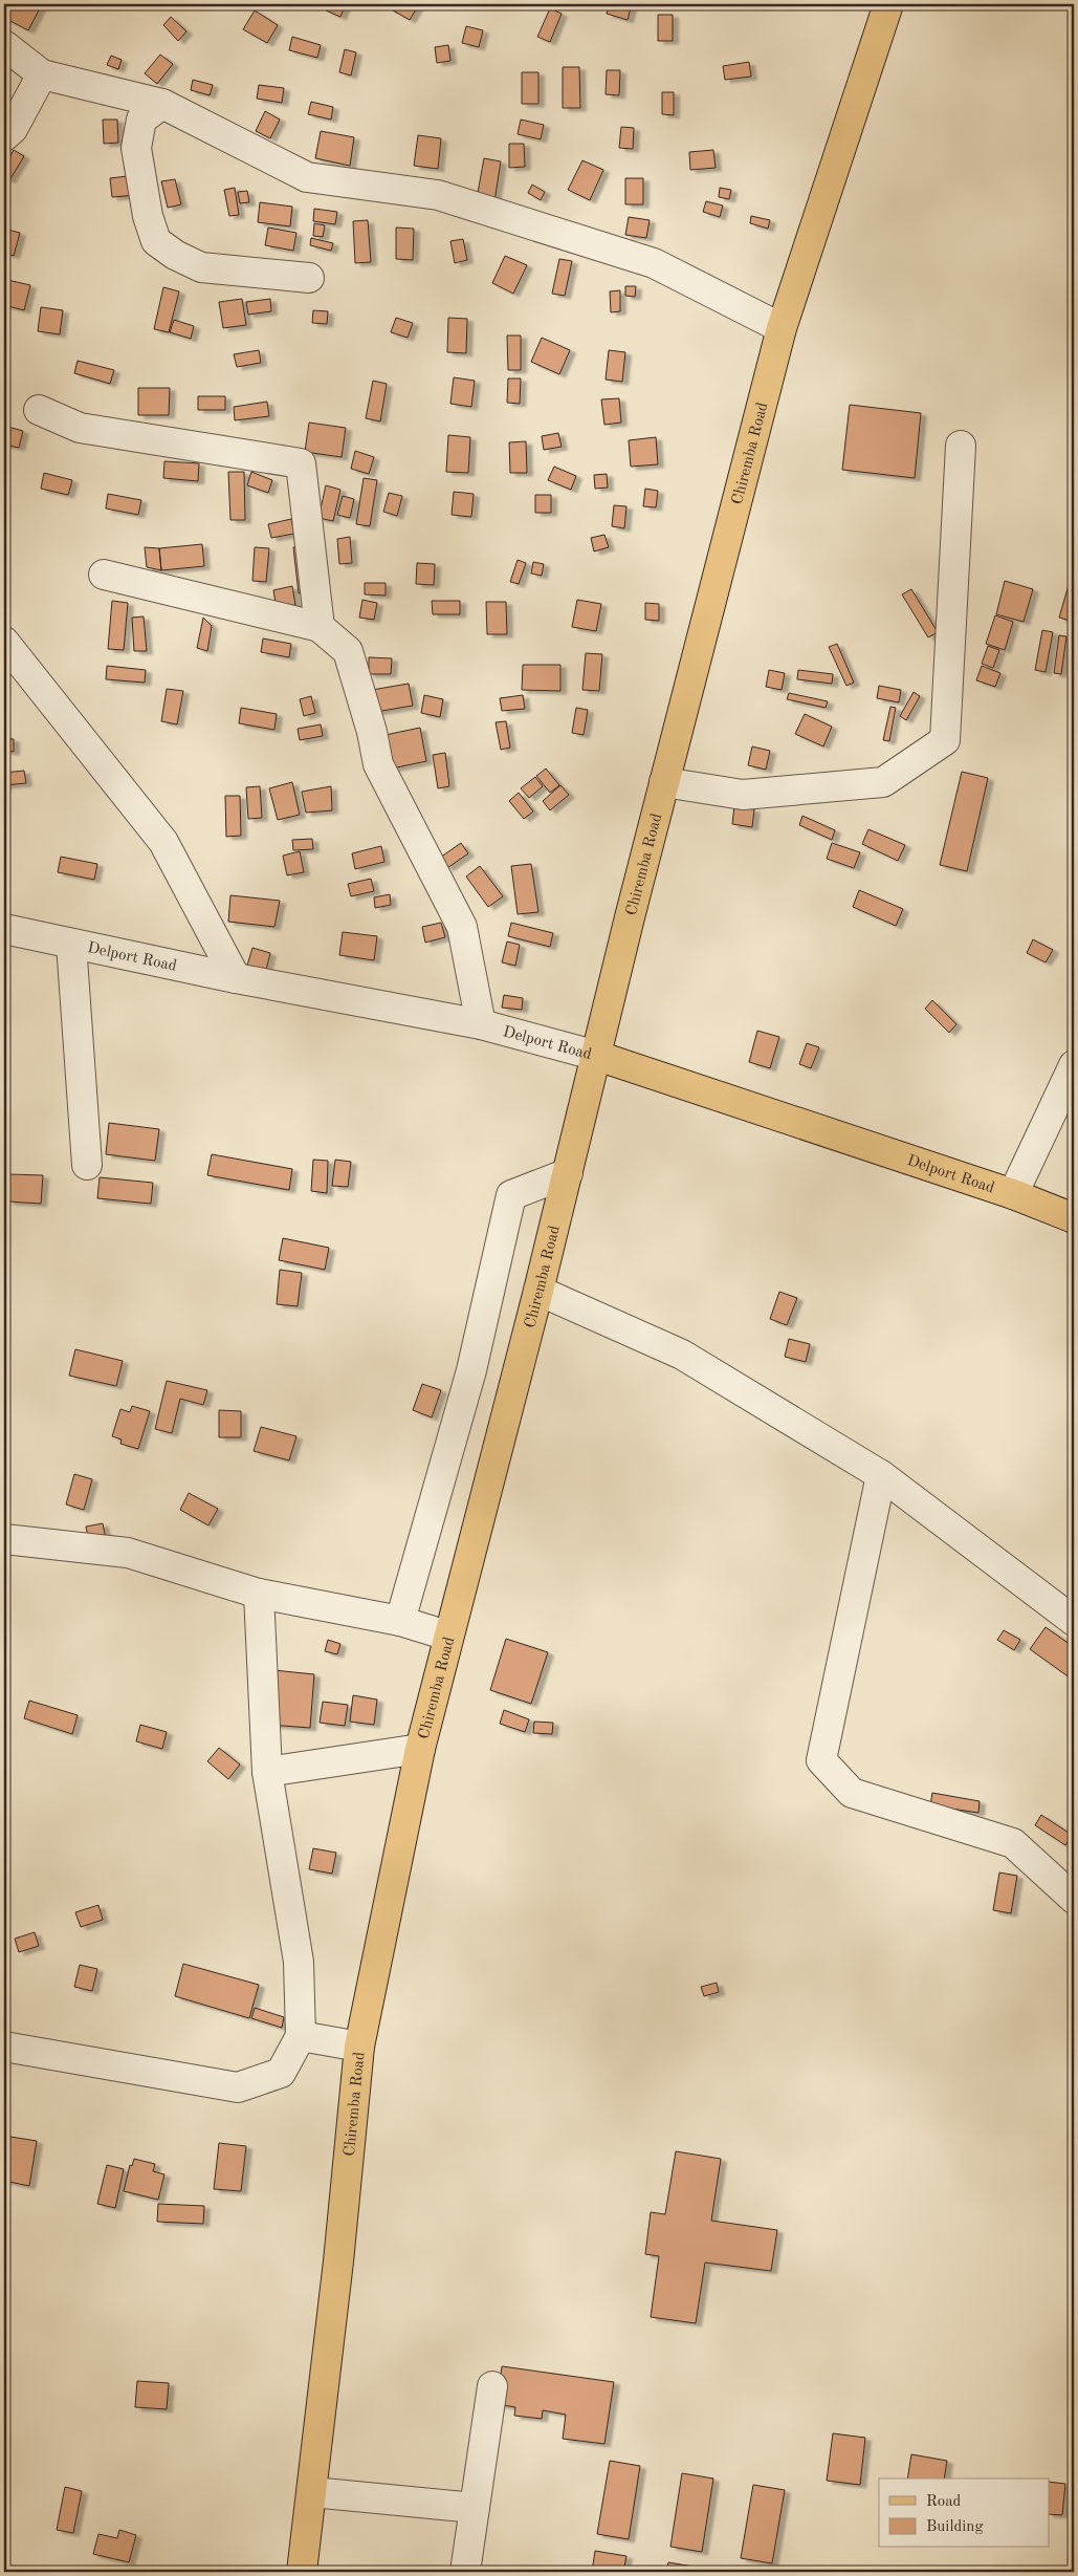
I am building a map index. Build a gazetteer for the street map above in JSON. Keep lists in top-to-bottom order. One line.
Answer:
{"streets":{"main road":["Chiremba Road","Delport Road"]},"crossings":[["Chiremba Road","Delport Road"]],"legend":["Road","Building"]}
